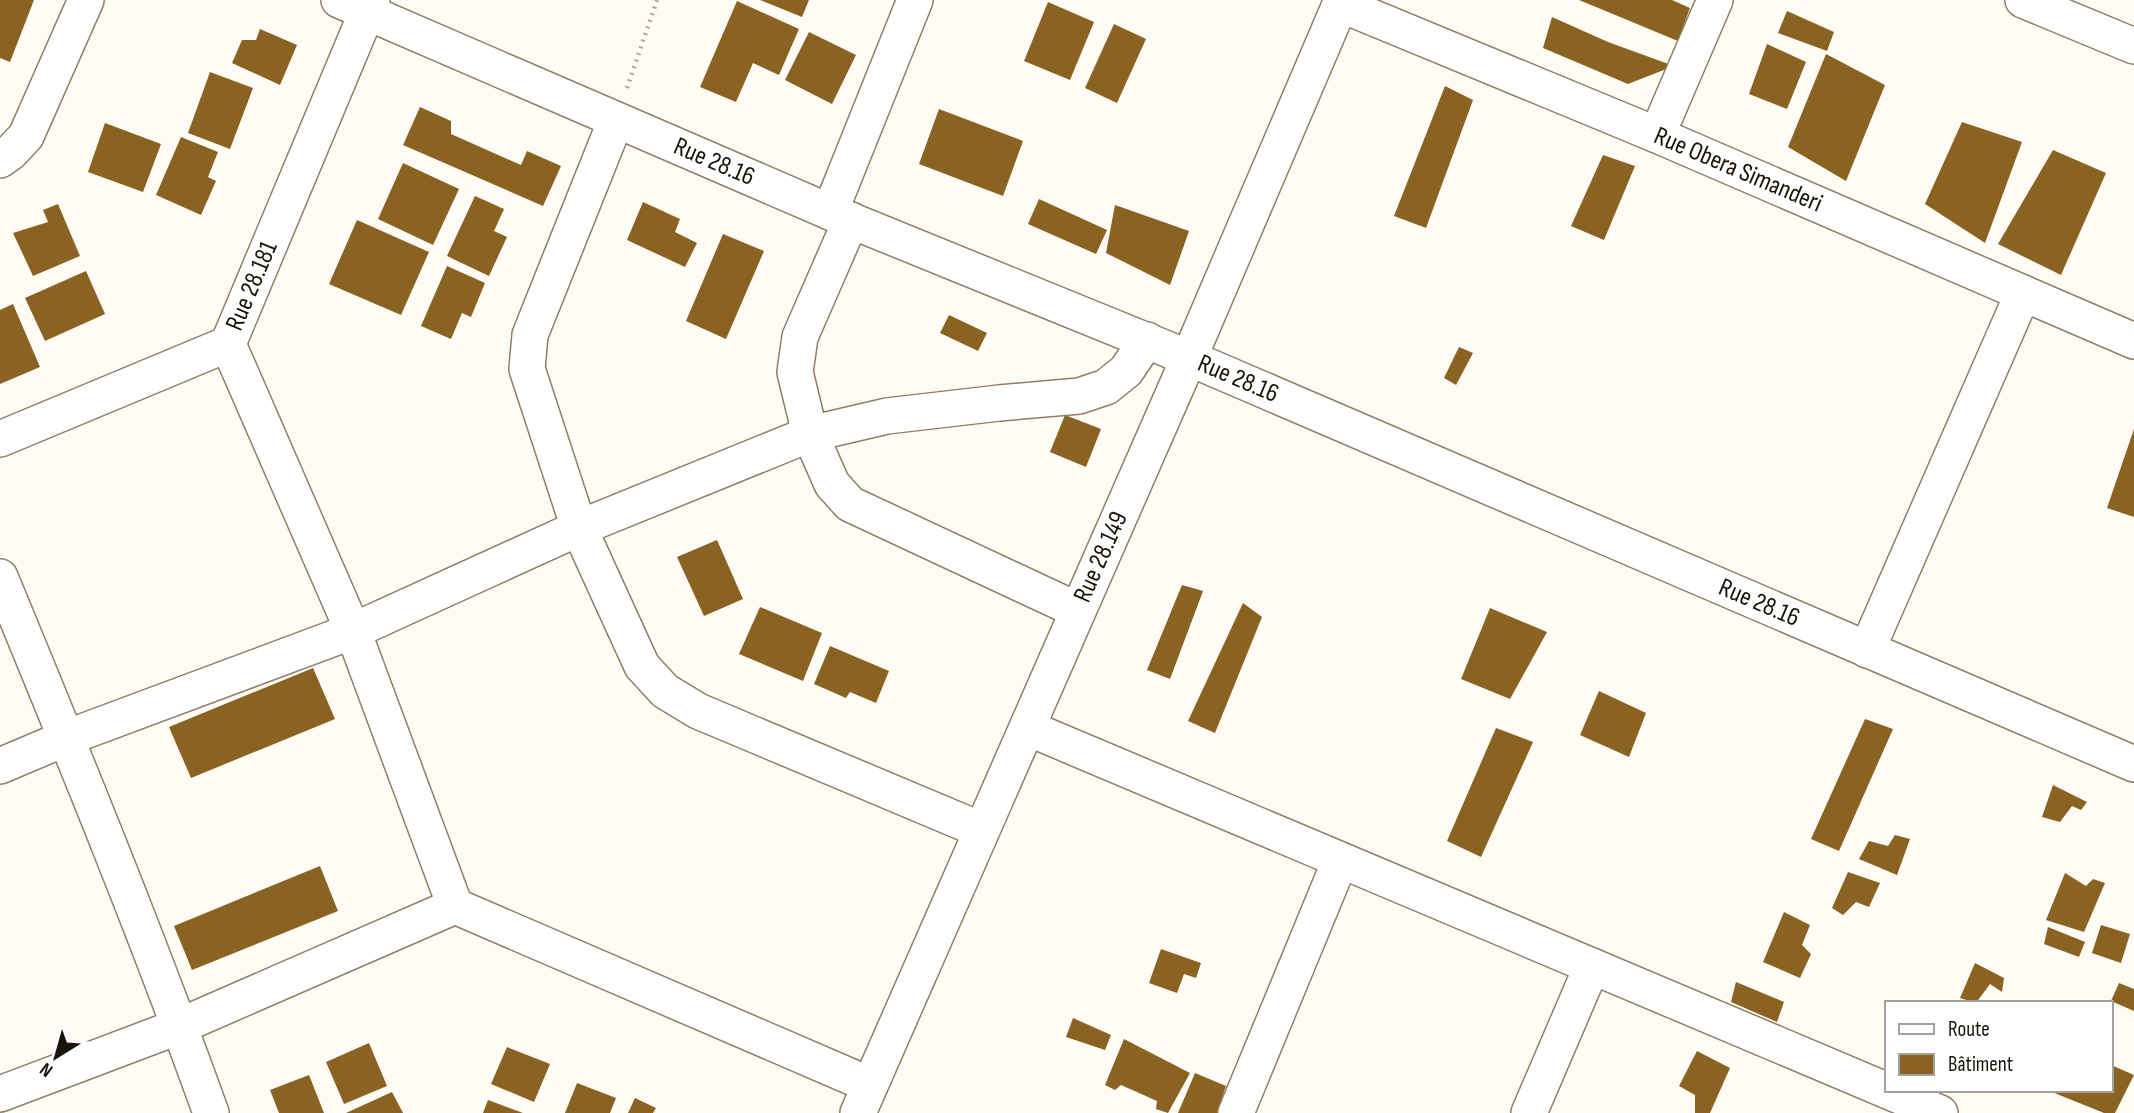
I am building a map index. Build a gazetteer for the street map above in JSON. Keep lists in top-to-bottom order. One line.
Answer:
{"streets":{"street":["Rue 28.16","Rue Obera Simanderi","Rue 28.181","Rue 28.149"]},"crossings":[["Rue 28.16","Rue 28.181"],["Rue 28.16","Rue 28.149"],["Rue Obera Simanderi","Rue 28.149"]],"legend":["Route","Bâtiment"],"north":"bottom left"}
